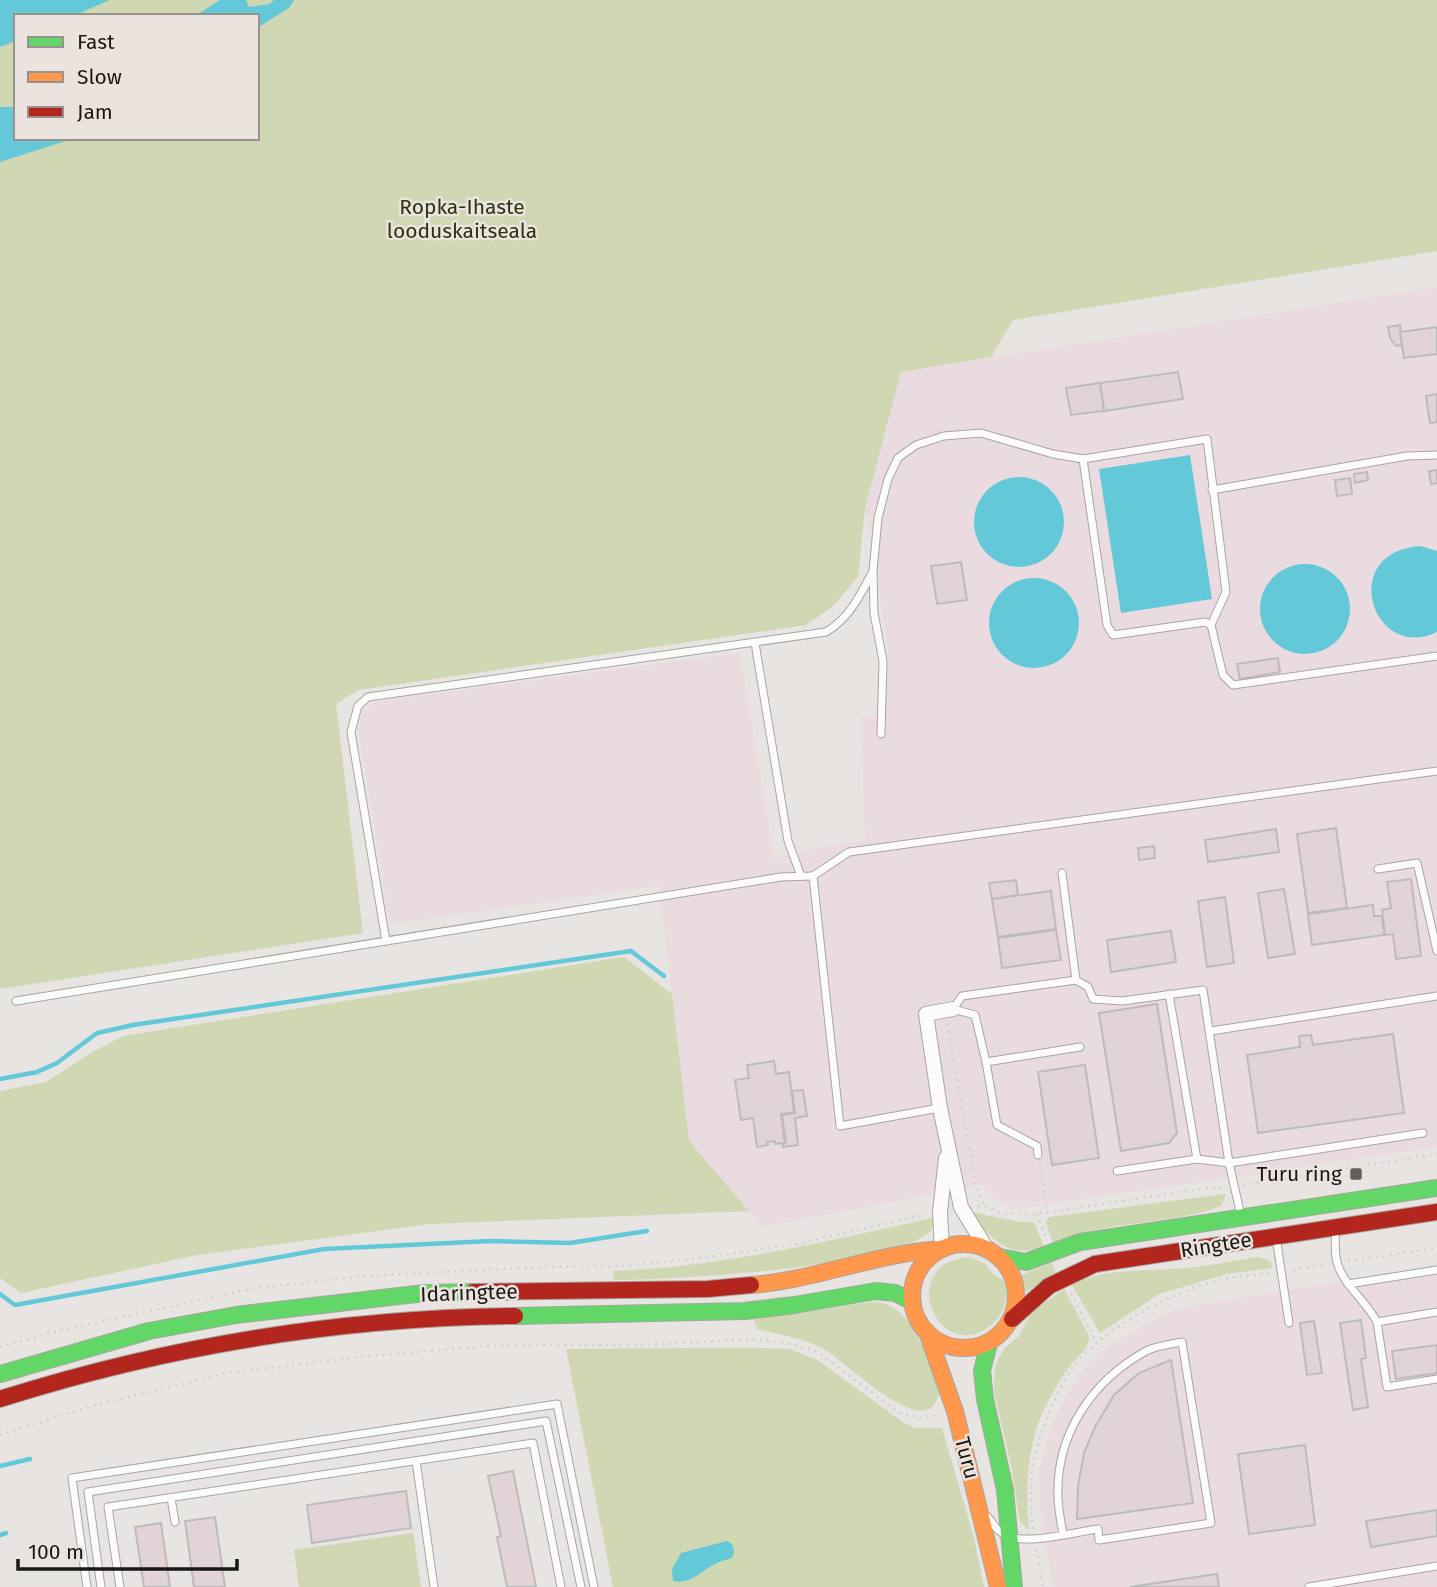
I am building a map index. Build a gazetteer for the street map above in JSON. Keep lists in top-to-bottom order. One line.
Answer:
{"streets":{"main road":["Ringtee","Idaringtee","Turu"]},"crossings":[["Ringtee","Idaringtee"],["Ringtee","Turu"],["Idaringtee","Turu"]],"parks":["Ropka-Ihaste looduskaitseala"],"places":{"transit":["Turu ring"]},"legend":["Fast","Slow","Jam"],"scale_bar":"100 m"}
